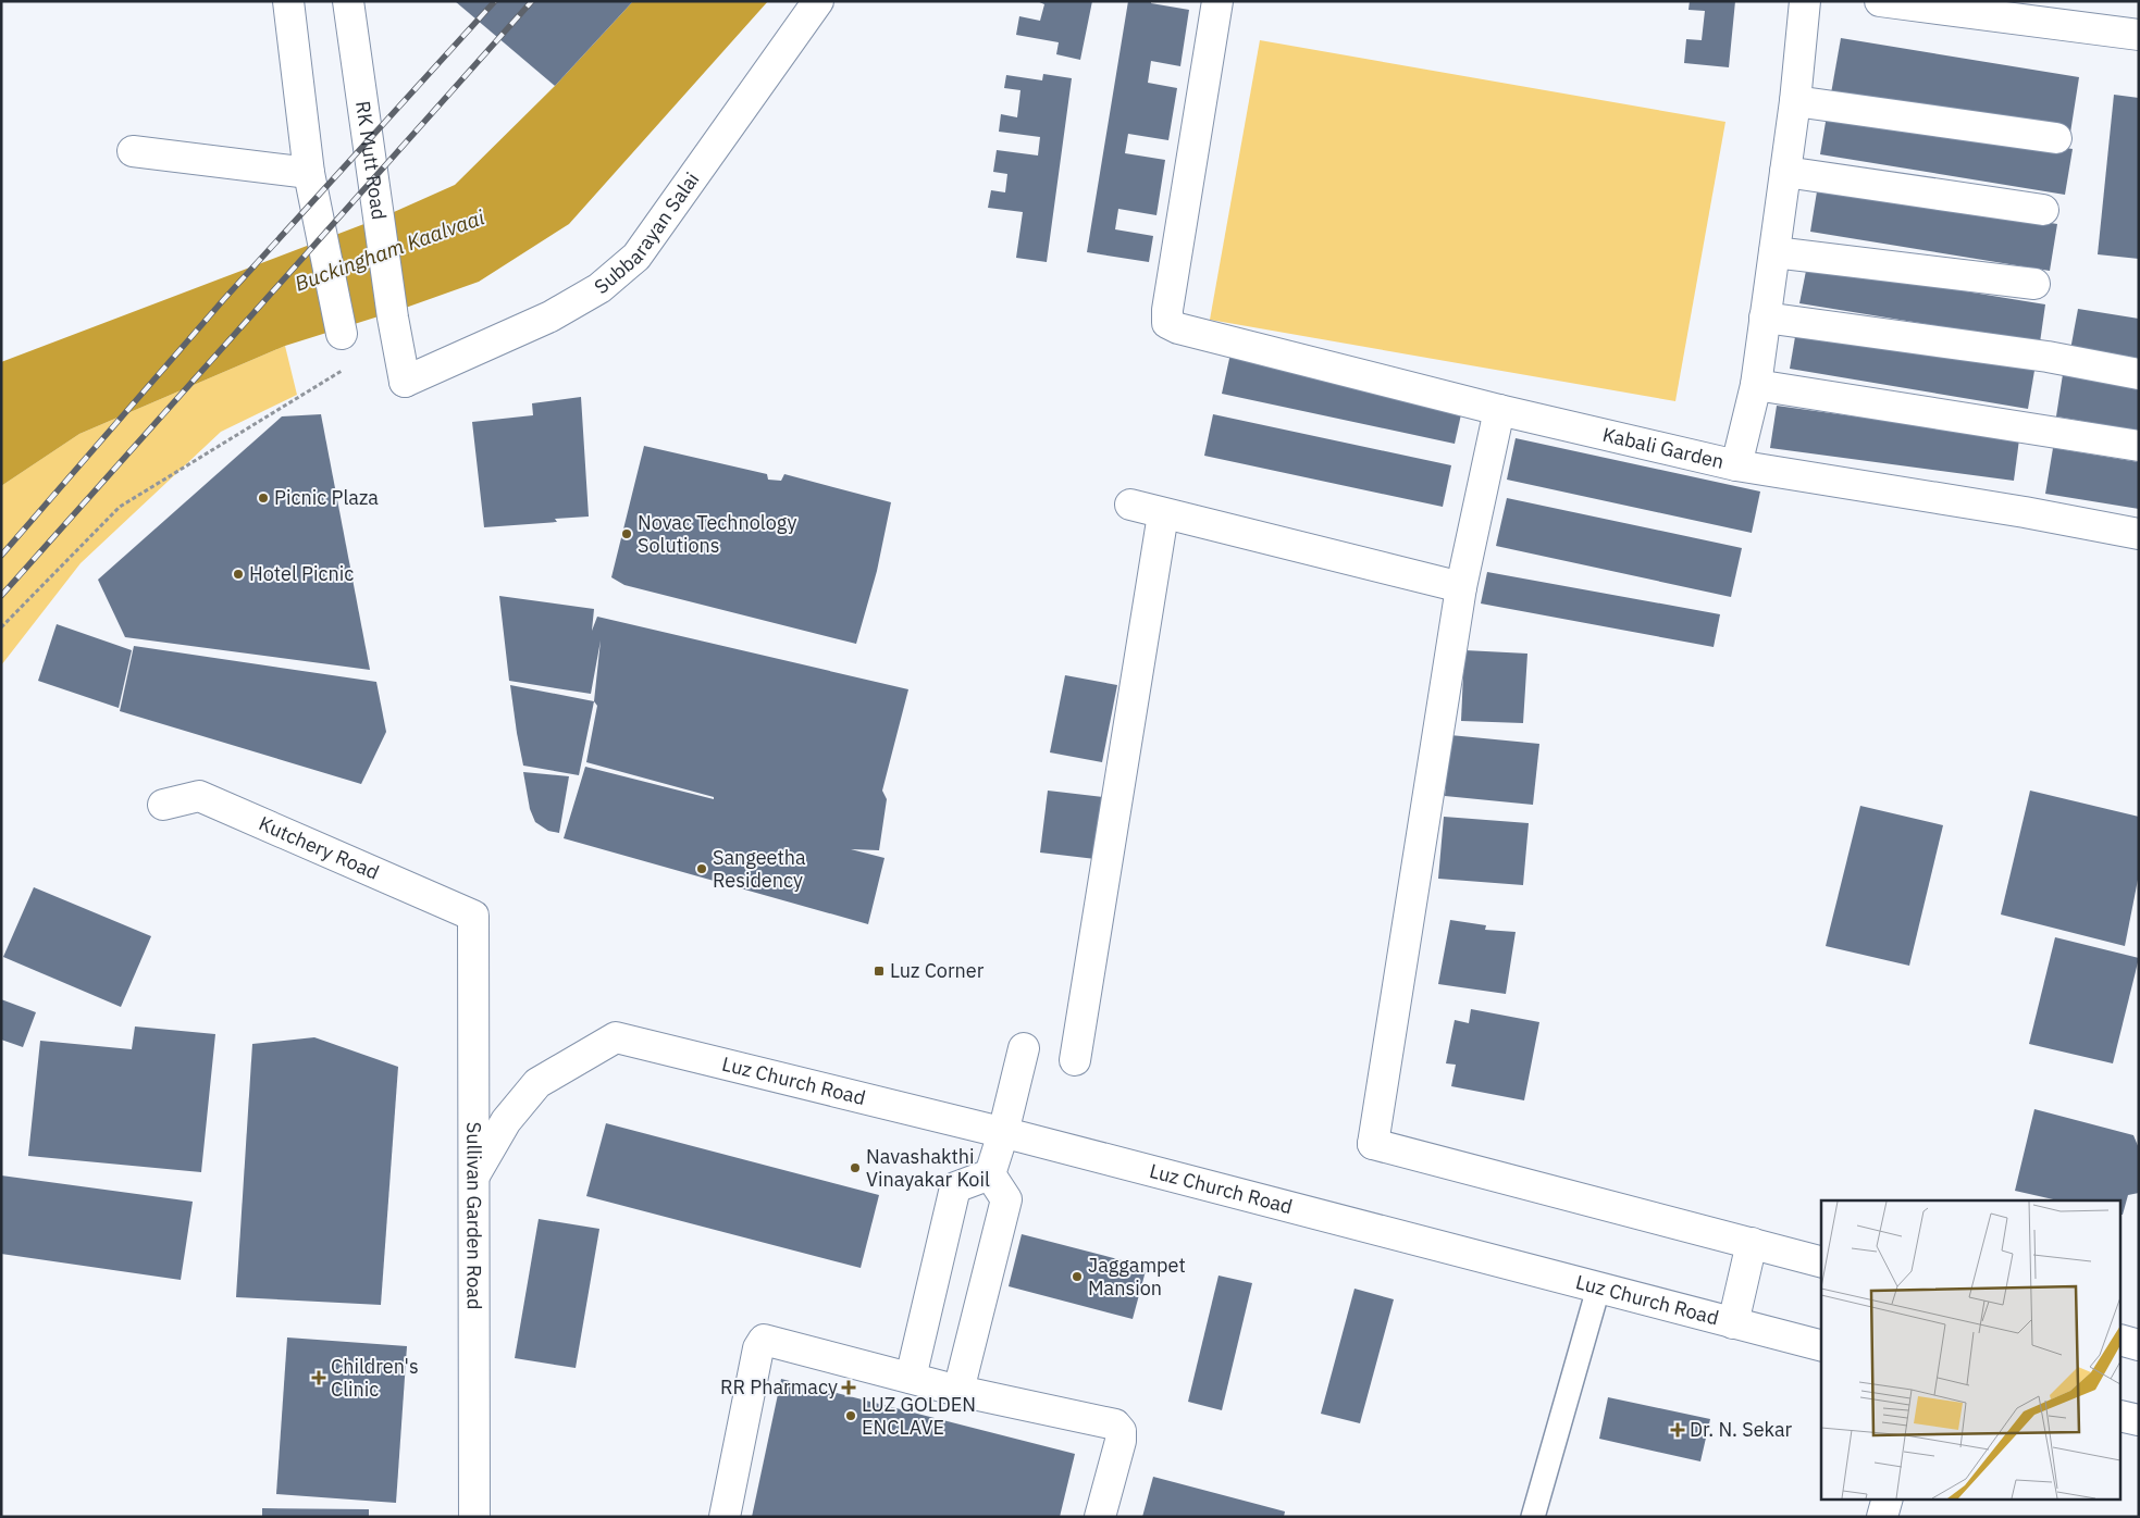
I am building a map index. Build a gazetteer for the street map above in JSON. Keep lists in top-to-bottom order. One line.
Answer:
{"streets":{"street":["RK Mutt Road","Subbarayan Salai","Kabali Garden","Kutchery Road","Luz Church Road","Sullivan Garden Road"]},"crossings":[["RK Mutt Road","Subbarayan Salai"],["Kutchery Road","Sullivan Garden Road"],["Luz Church Road","Sullivan Garden Road"]],"water":["Buckingham Kaalvaai"],"places":{"other":["Picnic Plaza","Novac Technology Solutions","Hotel Picnic","Sangeetha Residency","Navashakthi Vinayakar Koil","Jaggampet Mansion","LUZ GOLDEN ENCLAVE"],"transit":["Luz Corner"],"health":["Children's Clinic","RR Pharmacy","Dr. N. Sekar"]}}
